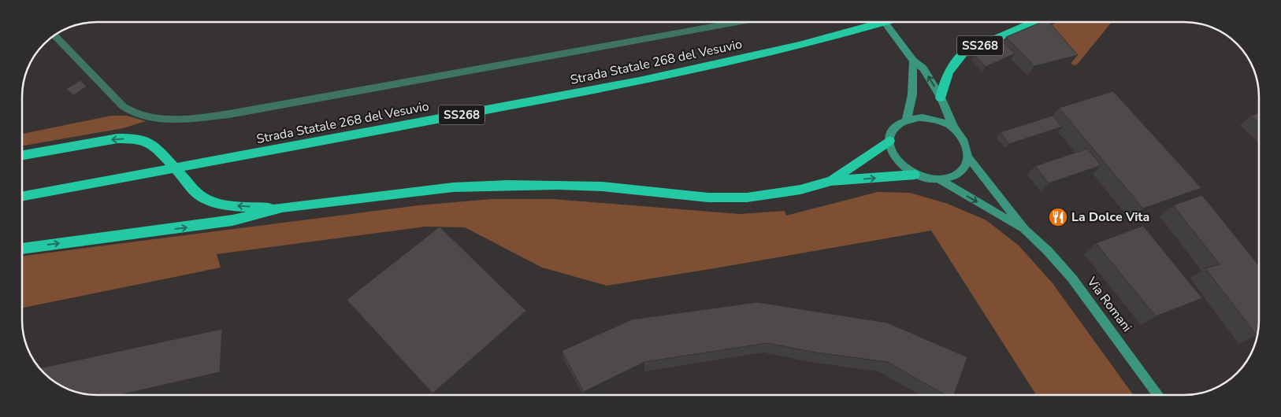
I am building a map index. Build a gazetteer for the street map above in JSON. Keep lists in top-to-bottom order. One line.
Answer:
{"streets":{"highway":["SS268","Strada Statale 268 del Vesuvio"],"street":["Via Romani"]},"places":{"restaurant":["La Dolce Vita"]}}
